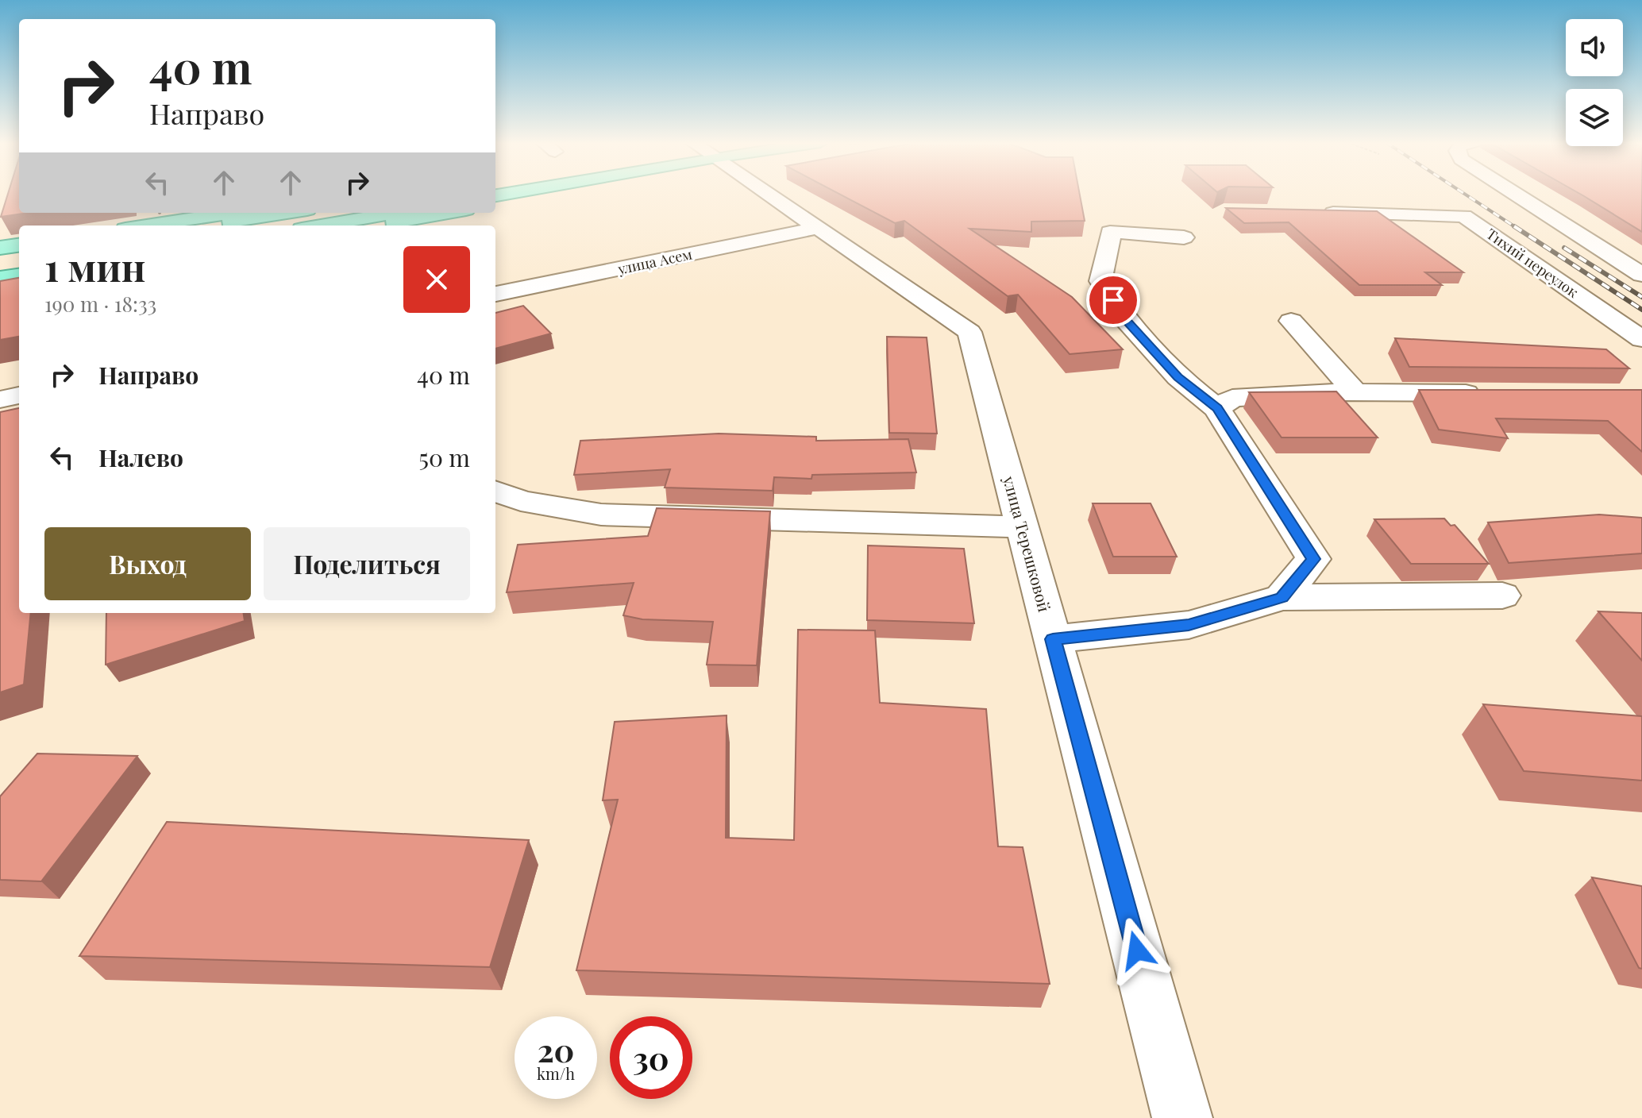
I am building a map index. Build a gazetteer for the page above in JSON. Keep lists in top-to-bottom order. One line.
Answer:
{"streets":{"street":["улица Асем","Тихий переулок","улица Терешковой"]},"crossings":[["улица Асем","улица Терешковой"]],"page":{"turn":["40 m","Направо"],"heading":["1 мин","190 m · 18:33"],"list":[{"name":"Направо","value":"40 m"},{"name":"Налево","value":"50 m"}],"buttons":["Выход","Поделиться"],"speed":"20 km/h","limit":"30"}}
